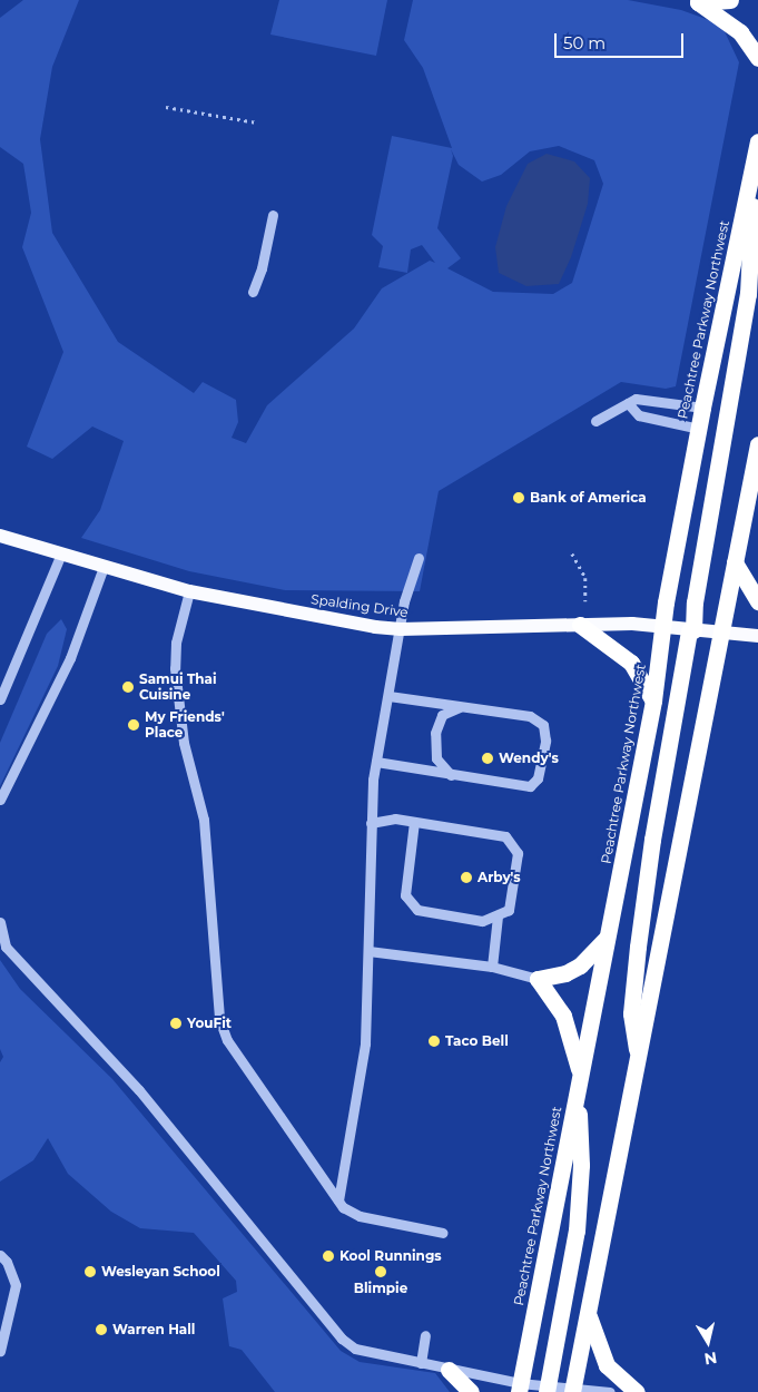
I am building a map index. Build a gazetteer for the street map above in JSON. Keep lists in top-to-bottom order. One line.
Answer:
{"streets":{"highway":["Peachtree Parkway Northwest"],"main road":["Spalding Drive"]},"crossings":[["Peachtree Parkway Northwest","Spalding Drive"]],"places":["Bank of America","Samui Thai Cuisine","My Friends' Place","Wendy's","Arby's","YouFit","Taco Bell","Kool Runnings","Wesleyan School","Blimpie","Warren Hall"],"scale_bar":"50 m","north":"bottom"}
